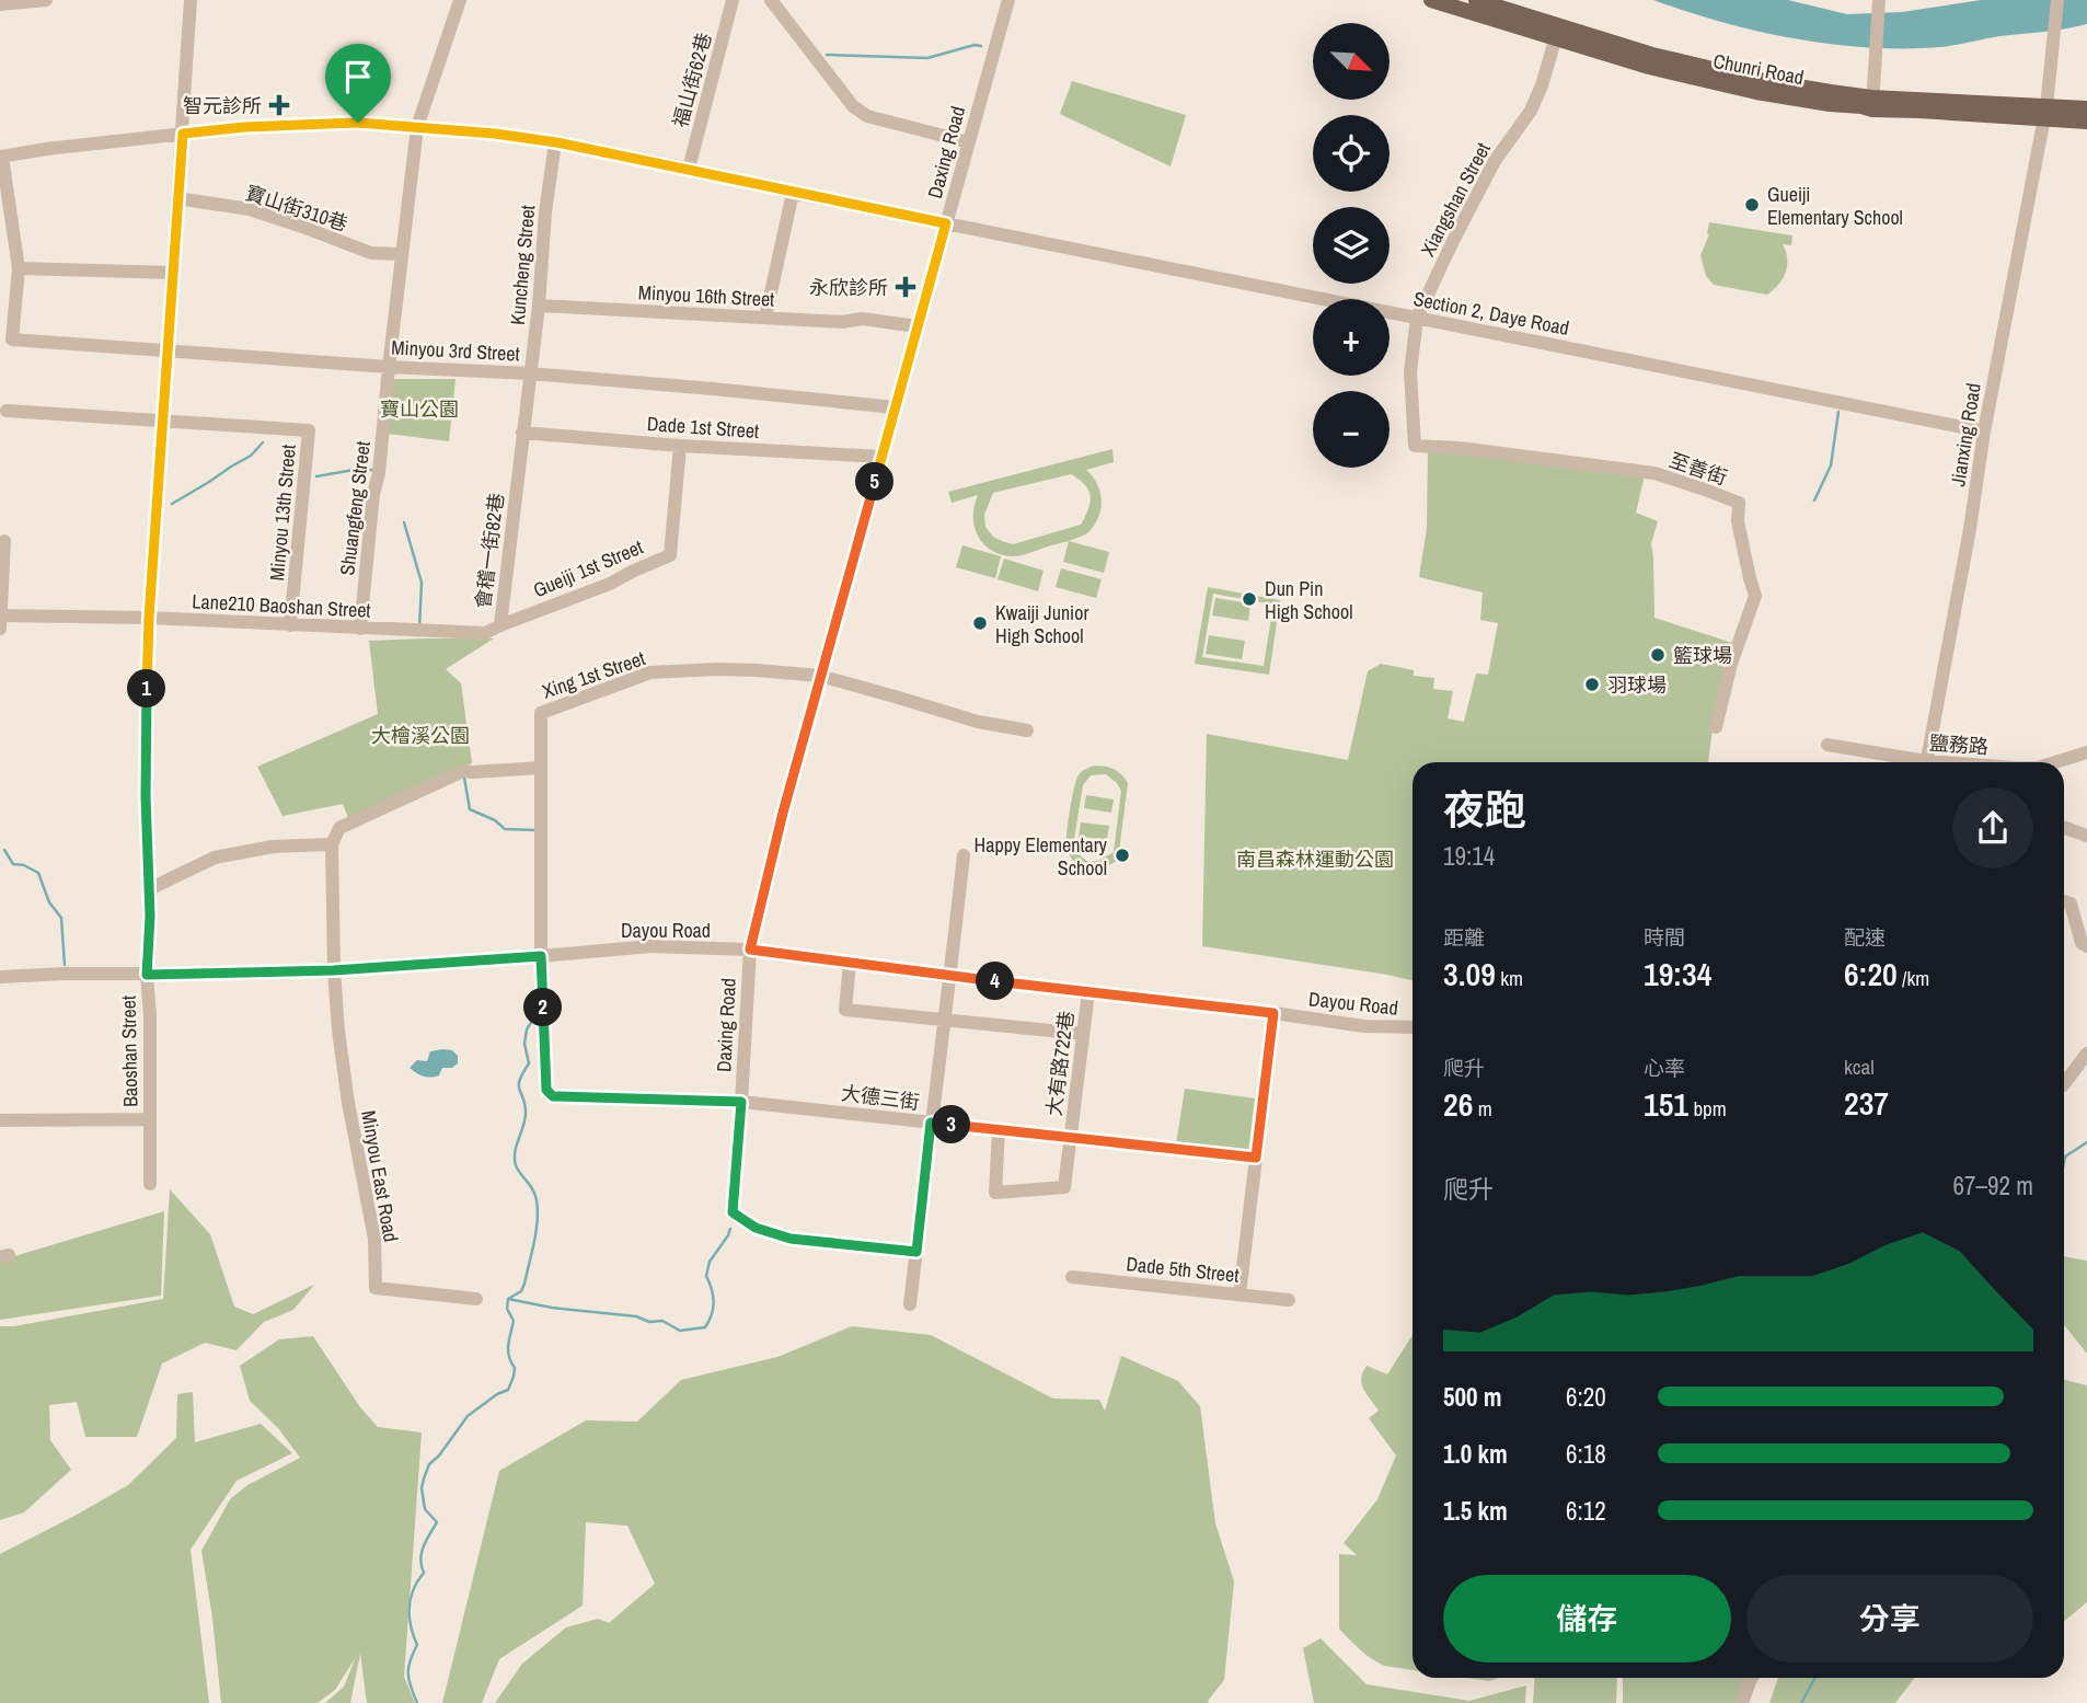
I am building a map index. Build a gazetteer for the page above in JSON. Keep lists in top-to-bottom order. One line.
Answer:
{"streets":{"main road":["Chunri Road"],"street":["福山街62巷","Daxing Road","Xiangshan Street","寶山街310巷","Kuncheng Street","Minyou 16th Street","Section 2, Daye Road","Minyou 3rd Street","Dade 1st Street","Jianxing Road","至善街","Shuangfeng Street","Minyou 13th Street","會稽一街82巷","Gueiji 1st Street","Lane210 Baoshan Street","Xing 1st Street","鹽務路","Dayou Road","Baoshan Street","大有路722巷","大德三街","Minyou East Road","Dade 5th Street"]},"crossings":[["Chunri Road","Xiangshan Street"],["Chunri Road","Jianxing Road"],["福山街62巷","Section 2, Daye Road"],["Daxing Road","Minyou 16th Street"],["Daxing Road","Section 2, Daye Road"],["Daxing Road","Minyou 3rd Street"],["Daxing Road","Dade 1st Street"],["Daxing Road","Xing 1st Street"],["Daxing Road","Dayou Road"],["Daxing Road","大德三街"],["Xiangshan Street","Section 2, Daye Road"],["Xiangshan Street","至善街"],["寶山街310巷","Shuangfeng Street"],["寶山街310巷","Baoshan Street"],["Kuncheng Street","Minyou 16th Street"],["Kuncheng Street","Section 2, Daye Road"],["Kuncheng Street","Minyou 3rd Street"],["Kuncheng Street","Dade 1st Street"],["Kuncheng Street","會稽一街82巷"],["Section 2, Daye Road","Jianxing Road"],["Section 2, Daye Road","Shuangfeng Street"],["Section 2, Daye Road","Baoshan Street"],["Minyou 3rd Street","Shuangfeng Street"],["Minyou 3rd Street","Baoshan Street"],["Dade 1st Street","Gueiji 1st Street"],["Shuangfeng Street","Lane210 Baoshan Street"],["Minyou 13th Street","Lane210 Baoshan Street"],["Minyou 13th Street","Baoshan Street"],["會稽一街82巷","Gueiji 1st Street"],["Gueiji 1st Street","Lane210 Baoshan Street"],["Lane210 Baoshan Street","Baoshan Street"],["Xing 1st Street","Dayou Road"],["Xing 1st Street","大德三街"],["Dayou Road","Baoshan Street"],["Dayou Road","大有路722巷"],["Dayou Road","Minyou East Road"],["大有路722巷","大德三街"]],"parks":["寶山公園","大檜溪公園","南昌森林運動公園"],"places":{"health":["智元診所","永欣診所"],"other":["Gueiji Elementary School","Dun Pin High School","Kwaiji Junior High School","籃球場","羽球場","Happy Elementary School"]},"north":"bottom right","page":{"map_buttons":["+","−"],"pins":["5","1","4","2","3"],"heading":["夜跑","19:14"],"stats":[["距離","3.09 km"],["時間","19:34"],["配速","6:20 /km"],["爬升","26 m"],["心率","151 bpm"],["kcal","237"]],"chart":["爬升","67–92 m"],"list":[{"name":"500 m","note":"6:20"},{"name":"1.0 km","note":"6:18"},{"name":"1.5 km","note":"6:12"}],"buttons":["儲存","分享"]}}
